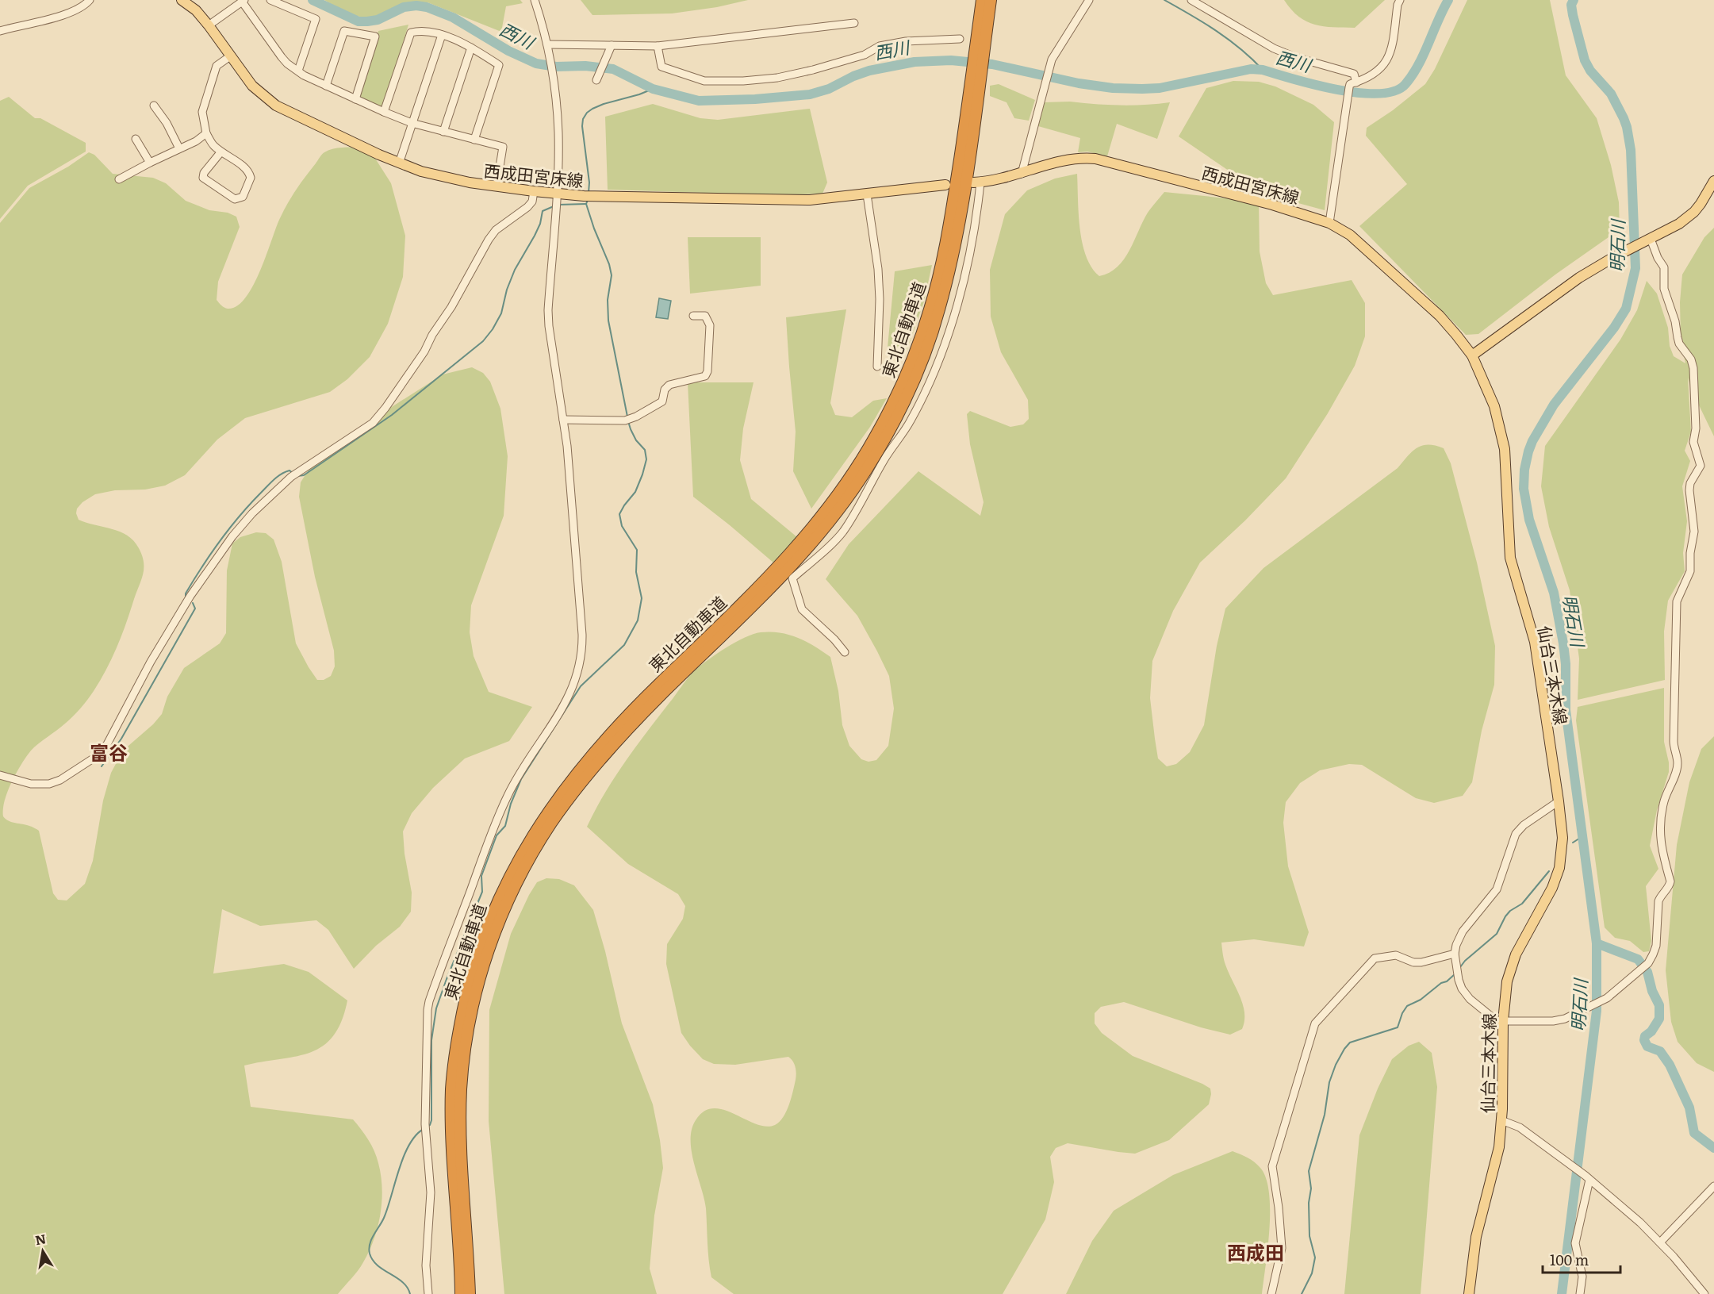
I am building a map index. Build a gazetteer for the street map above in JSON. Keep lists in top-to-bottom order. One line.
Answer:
{"streets":{"highway":["東北自動車道"],"main road":["西成田宮床線","仙台三本木線"]},"crossings":[["西成田宮床線","仙台三本木線"]],"districts":["富谷","西成田"],"water":["西川","明石川"],"scale_bar":"100 m","north":"top"}
